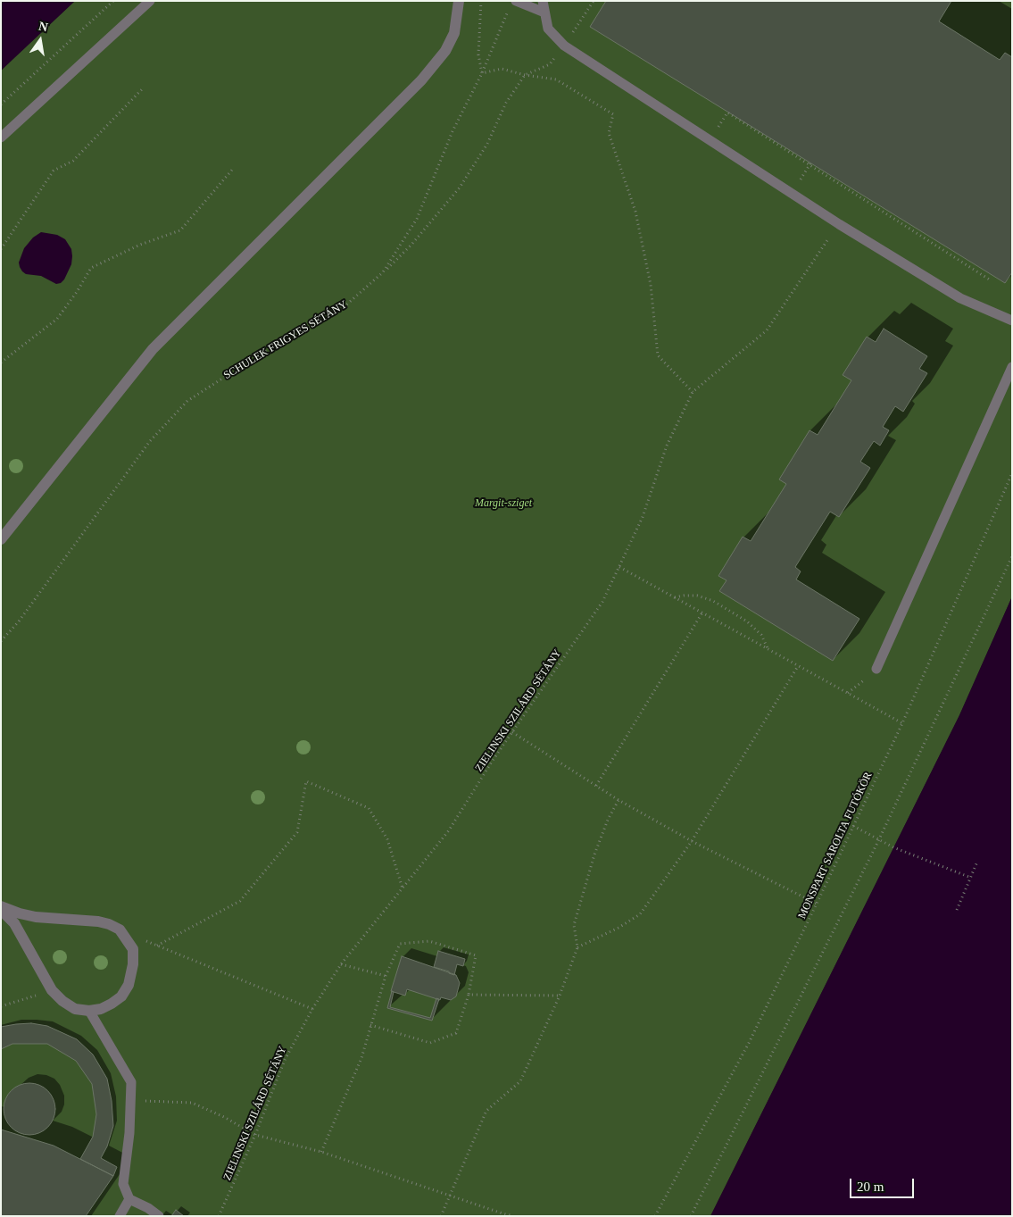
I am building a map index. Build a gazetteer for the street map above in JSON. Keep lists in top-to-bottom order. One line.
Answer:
{"streets":{"path":["SCHULEK FRIGYES SÉTÁNY","ZIELINSKI SZILÁRD SÉTÁNY","MONSPART SAROLTA FUTÓKÖR"]},"parks":["Margit-sziget"],"scale_bar":"20 m","north":"top"}
